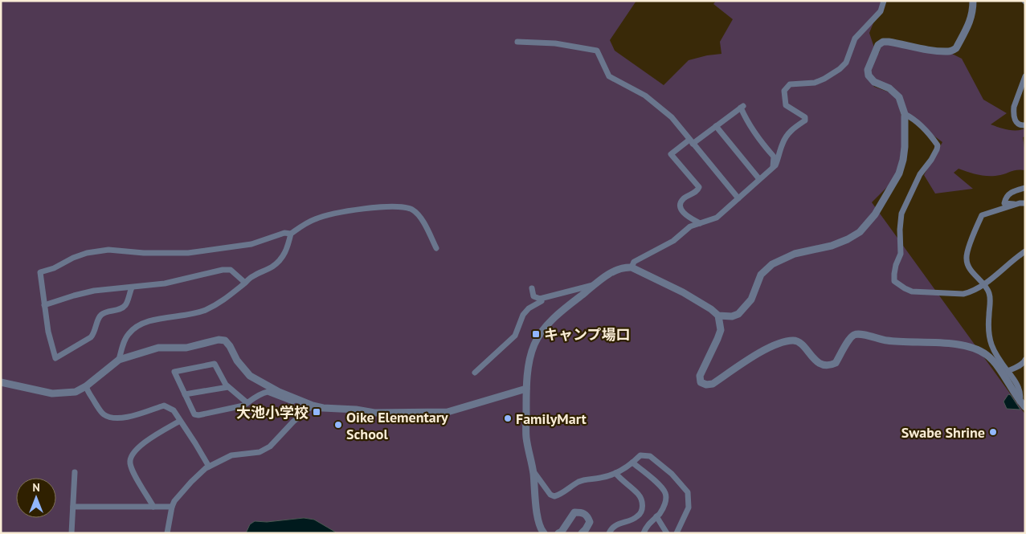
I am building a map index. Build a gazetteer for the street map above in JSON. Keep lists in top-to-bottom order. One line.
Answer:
{"places":{"transit":["キャンプ場口","大池小学校"],"other":["FamilyMart","Oike Elementary School","Swabe Shrine"]},"north":"top"}
